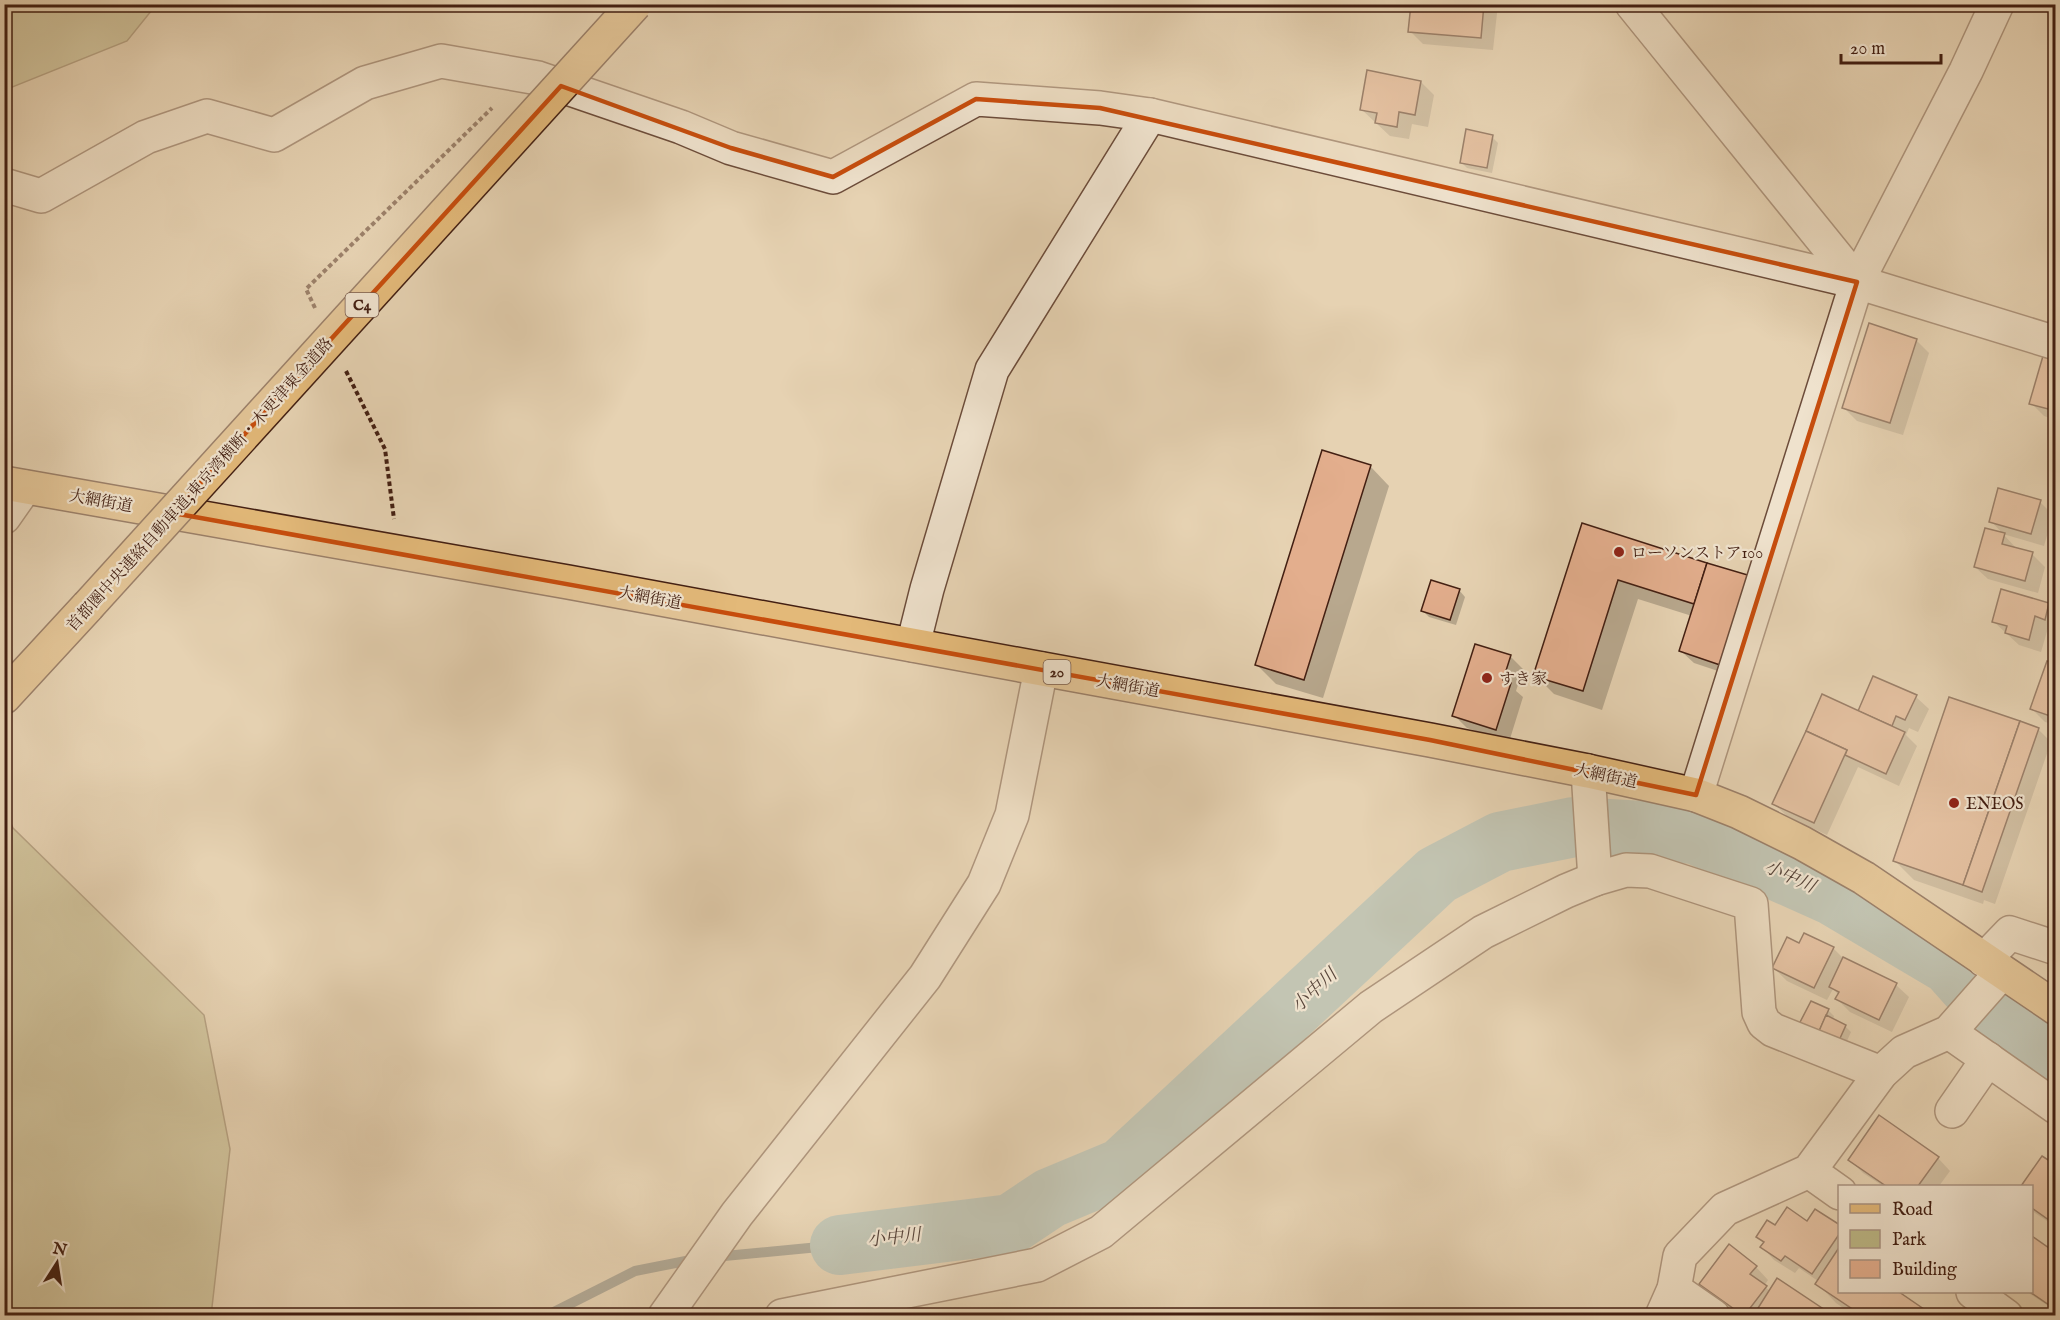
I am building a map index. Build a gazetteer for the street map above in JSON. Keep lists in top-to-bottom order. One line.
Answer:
{"streets":{"main road":["C4","首都圏中央連絡自動車道;東京湾横断・木更津東金道路","大網街道","20"]},"water":["小中川"],"places":["ローソンストア100","すき家","ENEOS"],"legend":["Road","Park","Building"],"scale_bar":"20 m","north":"top"}
